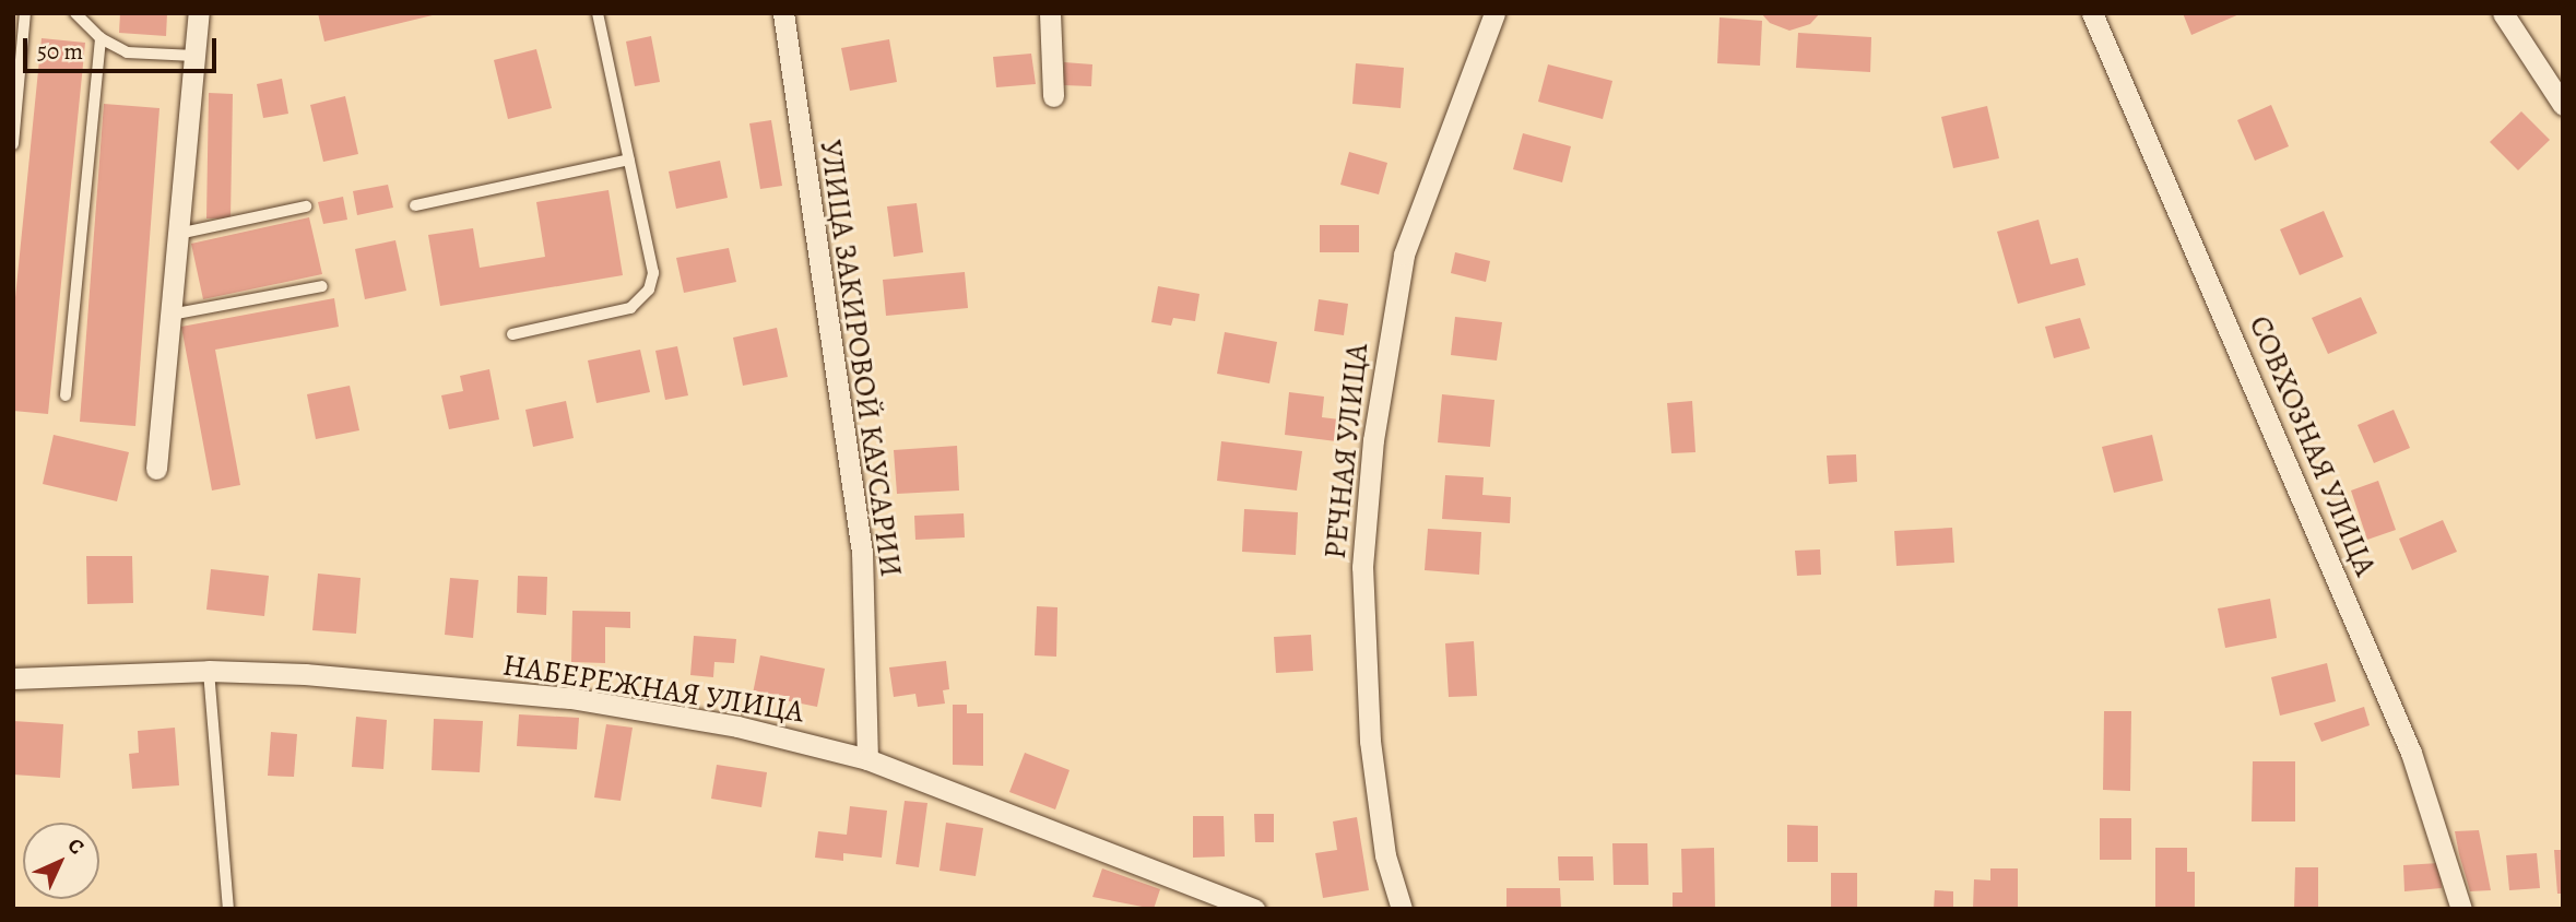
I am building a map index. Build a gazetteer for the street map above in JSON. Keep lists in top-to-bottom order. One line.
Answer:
{"streets":{"street":["УЛИЦА ЗАКИРОВОЙ КАУСАРИИ","СОВХОЗНАЯ УЛИЦА","РЕЧНАЯ УЛИЦА","НАБЕРЕЖНАЯ УЛИЦА"]},"crossings":[["УЛИЦА ЗАКИРОВОЙ КАУСАРИИ","НАБЕРЕЖНАЯ УЛИЦА"]],"scale_bar":"50 m","north":"top right"}
